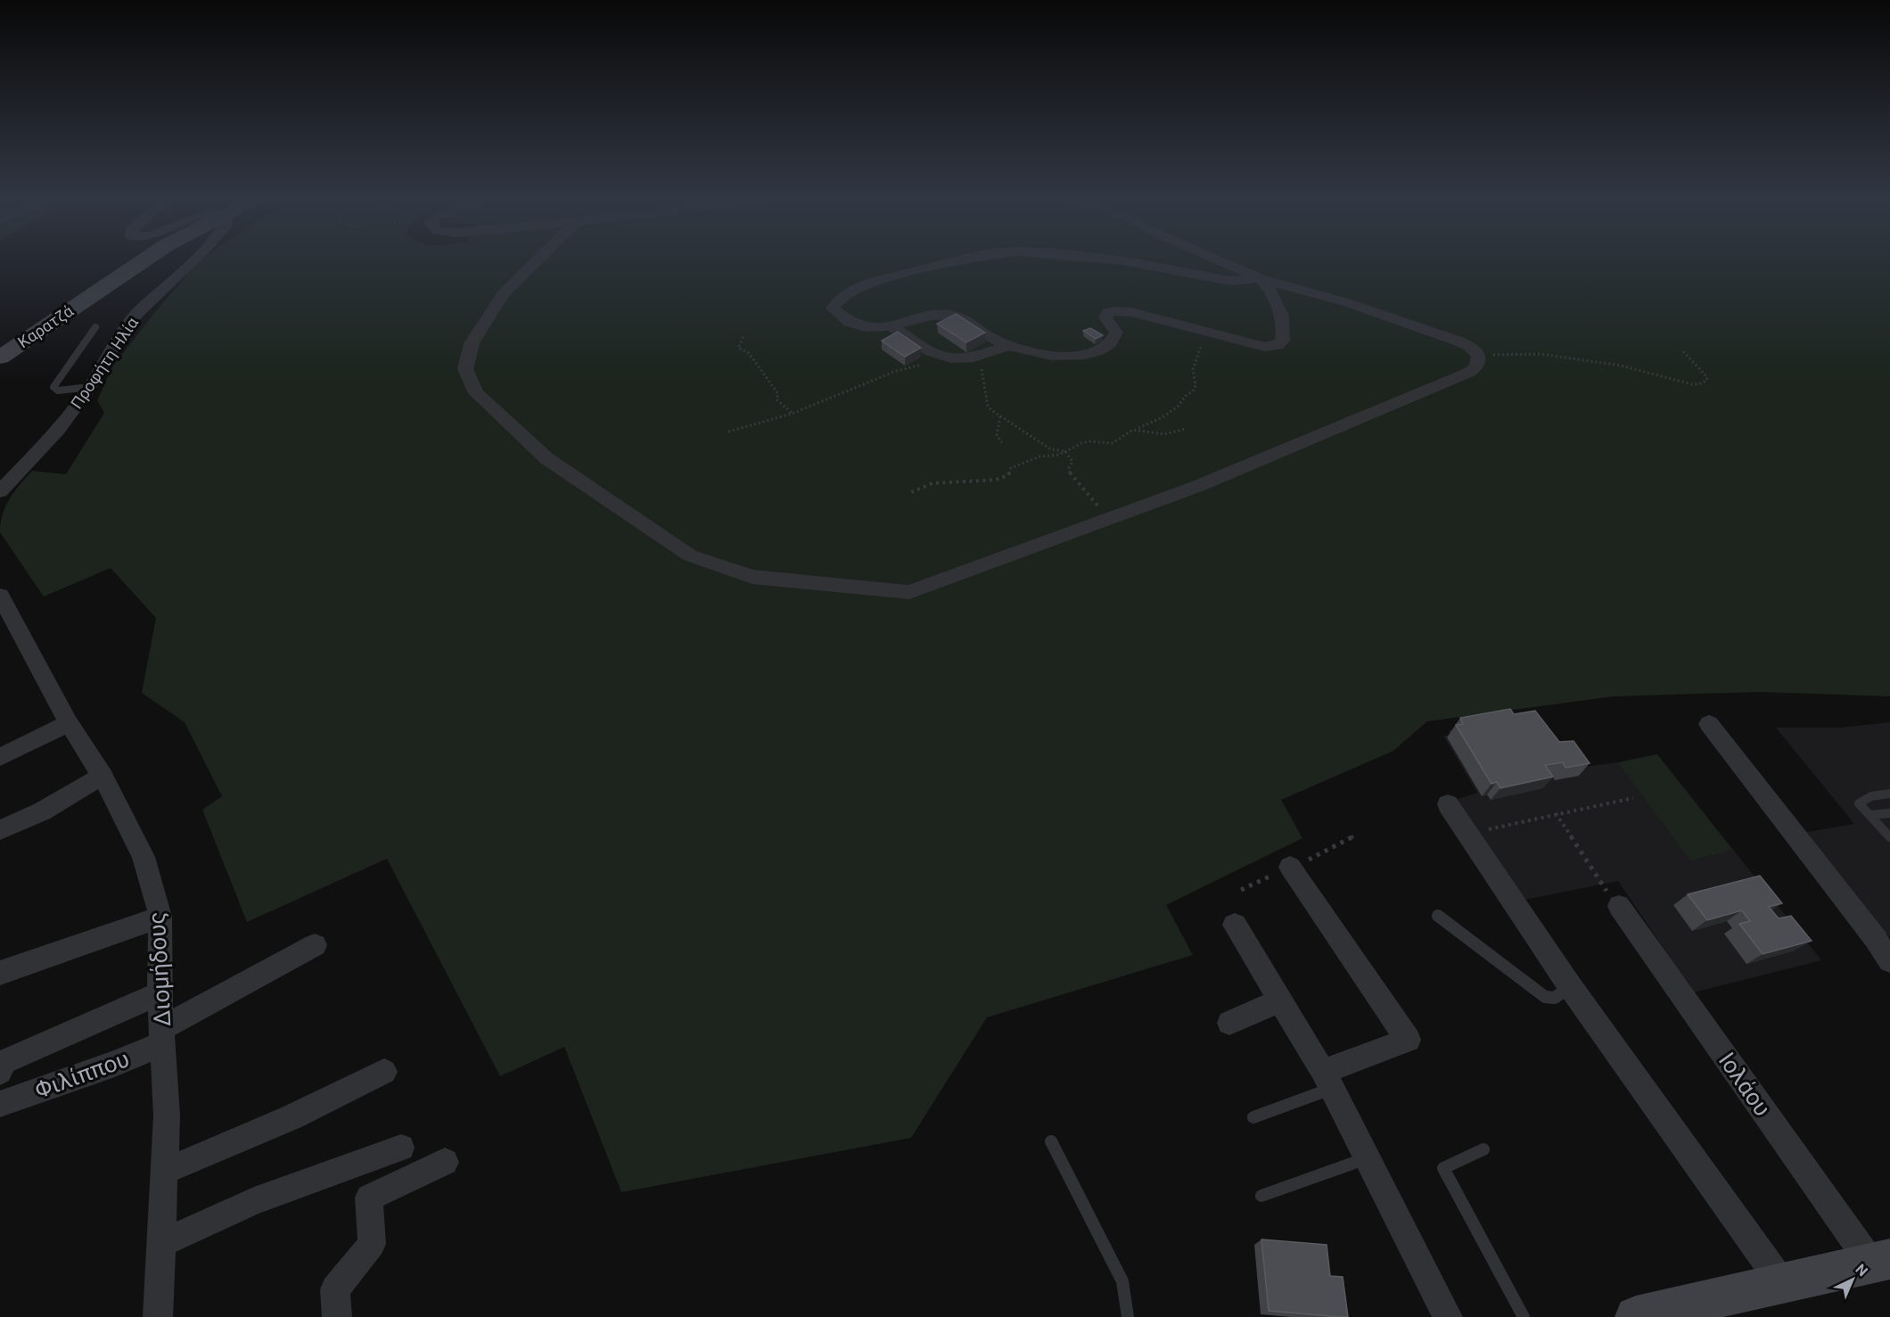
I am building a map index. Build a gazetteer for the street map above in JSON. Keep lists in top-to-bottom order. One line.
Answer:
{"streets":{"street":["Καρατζά","Προφήτη Ηλία","Διομήδους","Φιλίππου","Ιολάου"]},"crossings":[["Διομήδους","Φιλίππου"]],"north":"top right"}
